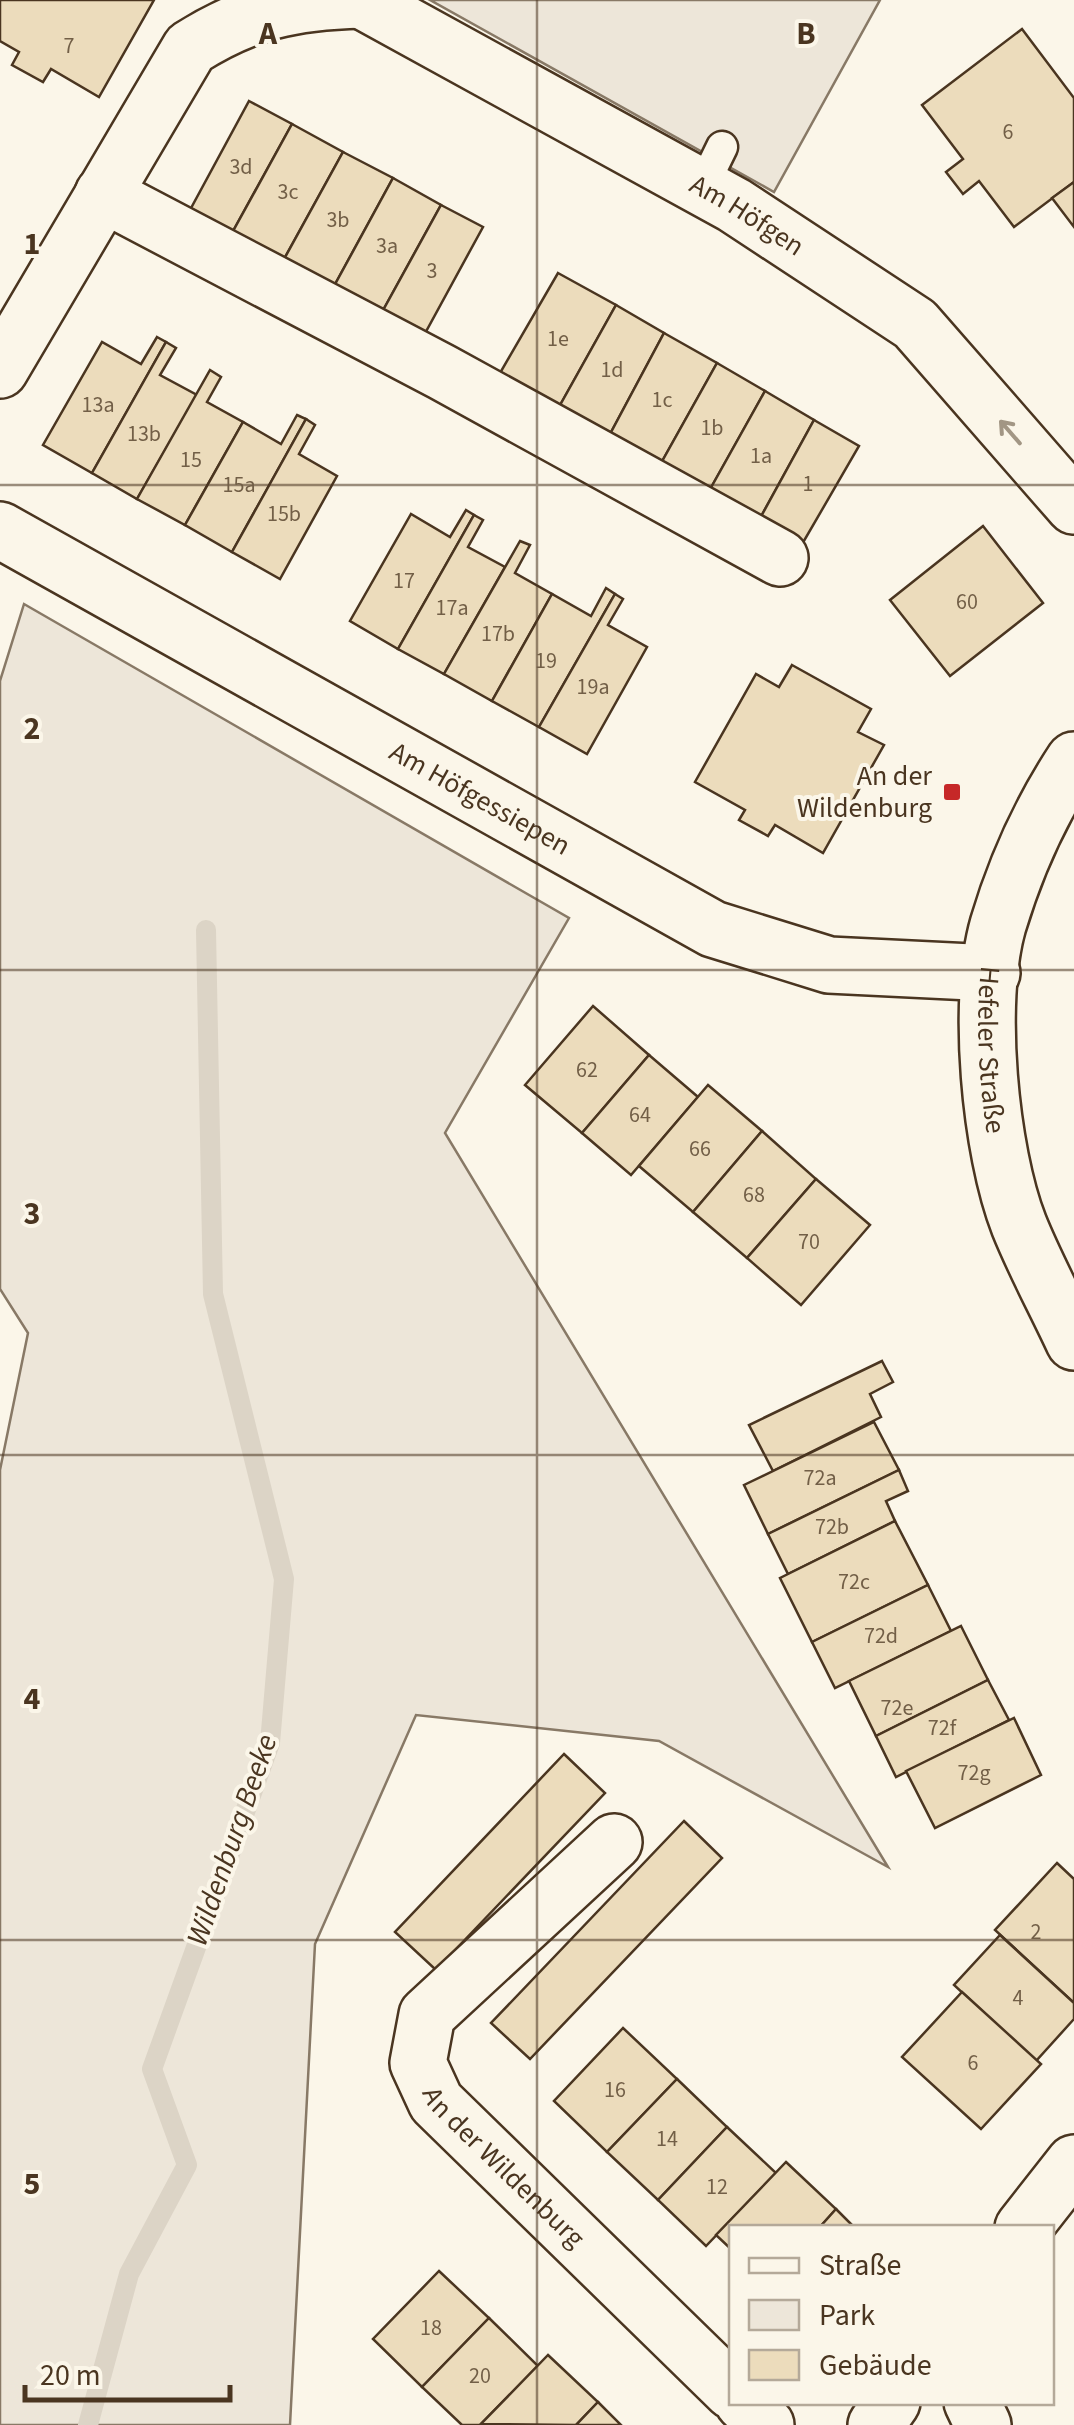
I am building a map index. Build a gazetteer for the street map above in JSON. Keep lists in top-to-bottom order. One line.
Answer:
{"streets":{"street":["Am Höfgen","Am Höfgessiepen","Hefeler Straße","An der Wildenburg"]},"crossings":[["Am Höfgessiepen","Hefeler Straße"]],"water":["Wildenburg Beeke"],"places":{"transit":["An der Wildenburg"]},"house_numbers":["7","6","3d","3c","3b","3a","3","1e","1d","1c","13a","1b","13b","1a","15","1","15a","15b","17","60","17a","17b","19","19a","62","64","66","68","70","72a","72b","72c","72d","72e","72f","72g","2","4","6","16","14","12","18","20"],"legend":["Straße","Park","Gebäude"],"scale_bar":"20 m","grid":{"columns":["A","B"],"rows":["1","2","3","4","5"]}}
